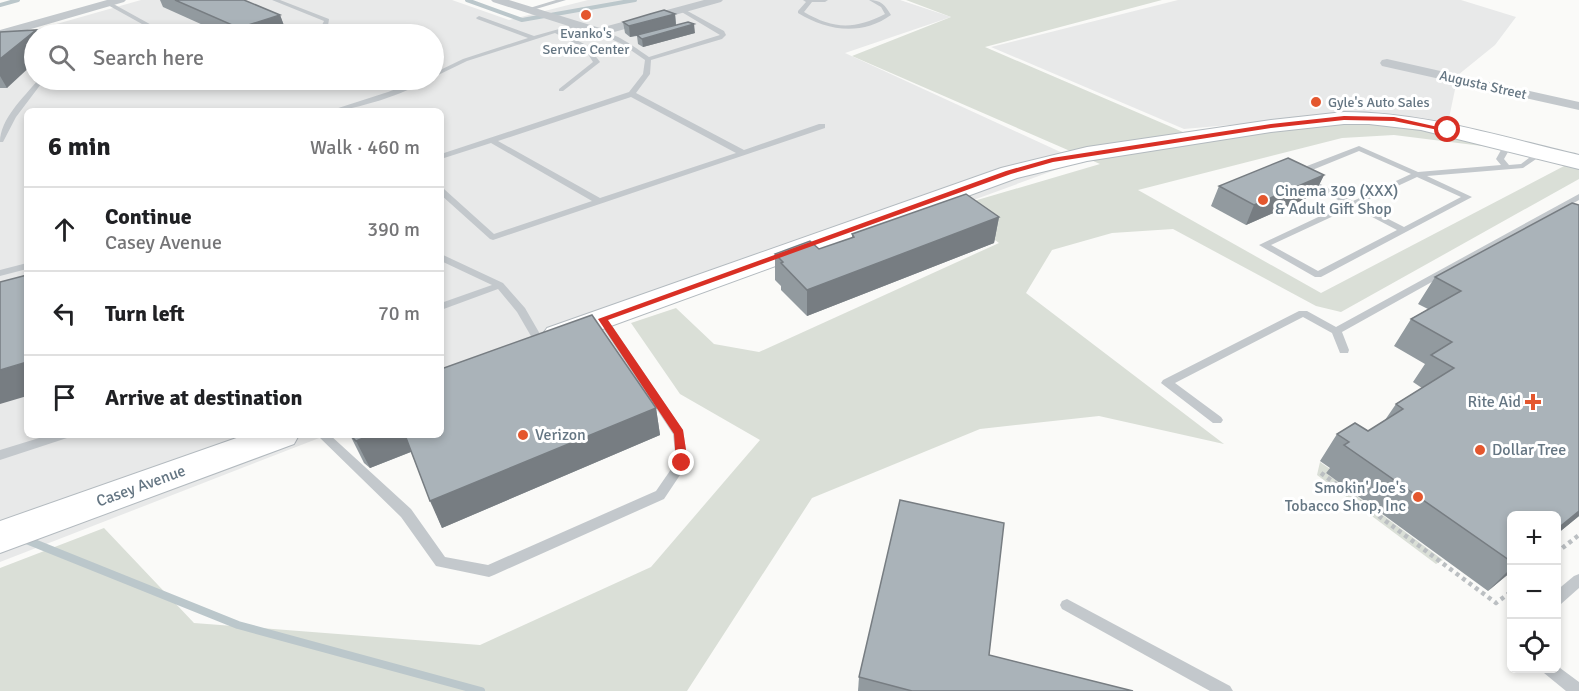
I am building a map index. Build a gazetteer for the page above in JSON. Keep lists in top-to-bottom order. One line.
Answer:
{"streets":{"street":["Augusta Street","Casey Avenue"]},"places":{"other":["Evanko's Service Center","Gyle's Auto Sales","Cinema 309 (XXX) & Adult Gift Shop","Verizon","Dollar Tree","Smokin' Joe's Tobacco Shop, Inc"],"health":["Rite Aid"]},"page":{"search":"Search here","heading":["6 min","Walk · 460 m"],"list":[["Continue","Casey Avenue","390 m"],["Turn left","70 m"],"Arrive at destination"],"map_buttons":["+","−"]}}
